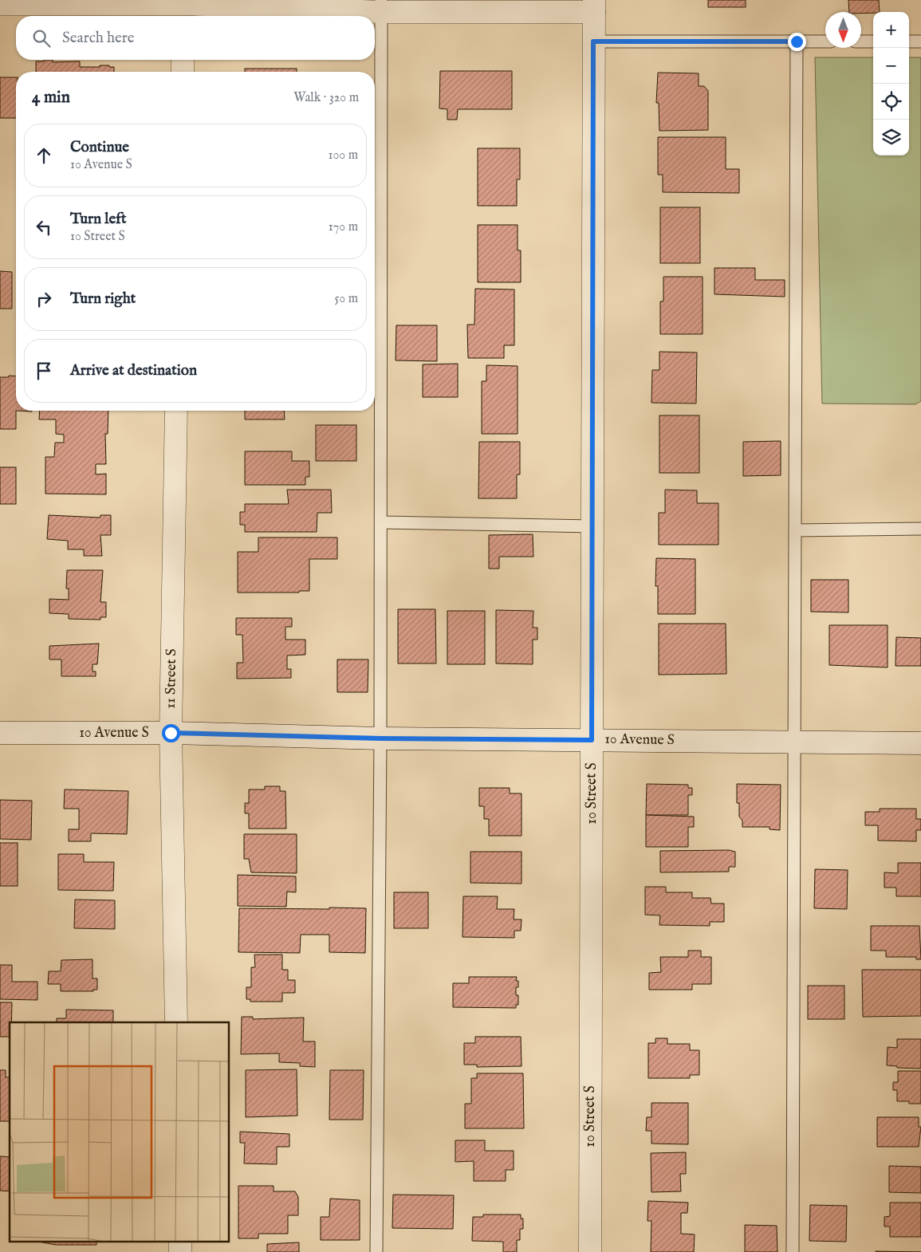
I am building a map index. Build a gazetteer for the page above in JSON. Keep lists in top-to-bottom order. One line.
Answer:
{"streets":{"street":["11 Street S","10 Avenue S","10 Street S"]},"crossings":[["11 Street S","10 Avenue S"],["10 Avenue S","10 Street S"]],"north":"bottom","page":{"map_buttons":["+","−"],"search":"Search here","heading":["4 min","Walk · 320 m"],"list":[["Continue","10 Avenue S","100 m"],["Turn left","10 Street S","170 m"],["Turn right","50 m"],"Arrive at destination"]}}
